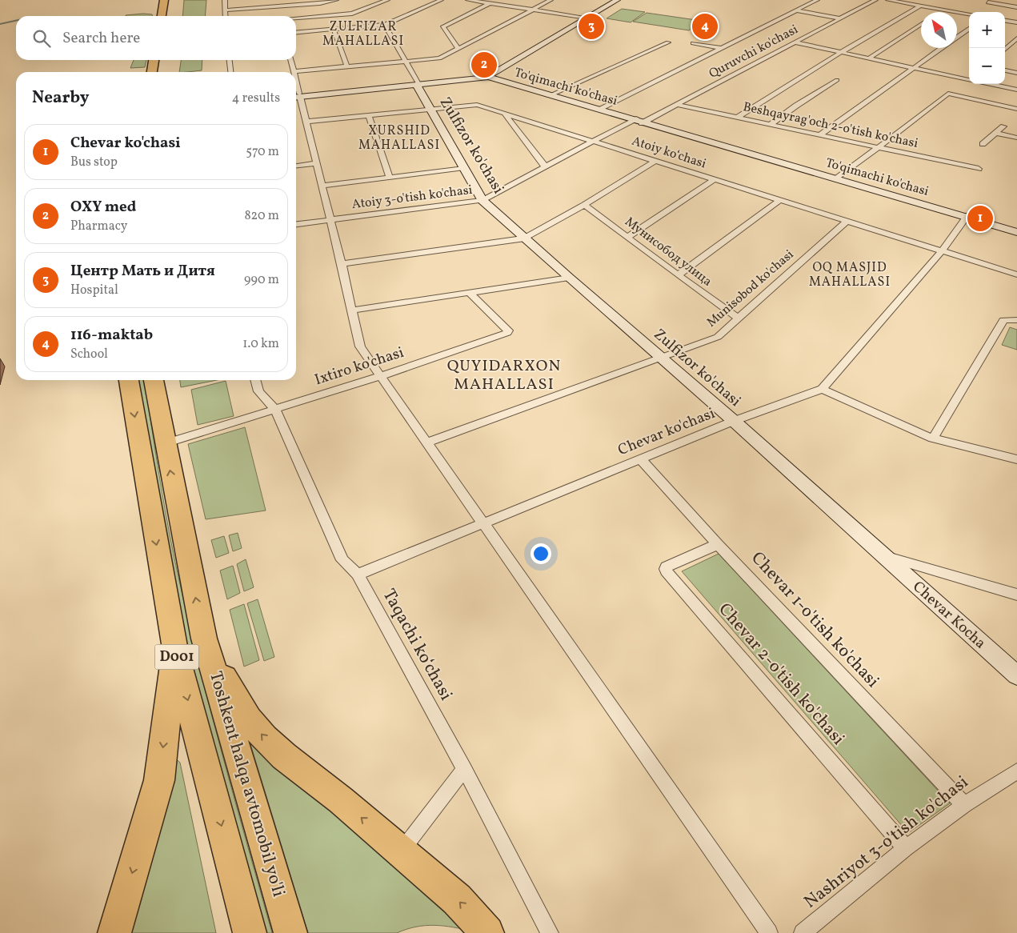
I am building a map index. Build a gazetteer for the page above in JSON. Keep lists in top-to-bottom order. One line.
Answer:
{"streets":{"highway":["D001","Toshkent halqa avtomobil yo'li"],"main road":["To'qimachi ko'chasi","Zulfizor ko'chasi","Chevar Kocha"],"street":["Quruvchi ko'chasi","Beshqayrag'och 2-o'tish ko'chasi","Atoiy koʻchasi","Atoiy 3-o'tish ko'chasi","Мунисобод улица","Munisobod ko'chasi","Ixtiro ko'chasi","Chevar ko'chasi","Chevar 1-o'tish ko'chasi","Taqachi koʻchasi","Chevar 2-o'tish ko'chasi","Nashriyot 3-o'tish ko'chasi"]},"crossings":[["Quruvchi ko'chasi","To'qimachi ko'chasi"],["Quruvchi ko'chasi","Beshqayrag'och 2-o'tish ko'chasi"],["Quruvchi ko'chasi","Atoiy 3-o'tish ko'chasi"],["To'qimachi ko'chasi","Atoiy 3-o'tish ko'chasi"],["To'qimachi ko'chasi","Chevar ko'chasi"],["Zulfizor ko'chasi","Atoiy koʻchasi"],["Zulfizor ko'chasi","Atoiy 3-o'tish ko'chasi"],["Zulfizor ko'chasi","Munisobod ko'chasi"],["Zulfizor ko'chasi","Chevar ko'chasi"],["Zulfizor ko'chasi","Chevar Kocha"],["Atoiy koʻchasi","Atoiy 3-o'tish ko'chasi"],["Atoiy koʻchasi","Munisobod ko'chasi"],["Atoiy koʻchasi","Chevar ko'chasi"],["Мунисобод улица","Munisobod ko'chasi"],["Ixtiro ko'chasi","Taqachi koʻchasi"],["Ixtiro ko'chasi","Toshkent halqa avtomobil yo'li"],["Chevar ko'chasi","Chevar 1-o'tish ko'chasi"],["Chevar ko'chasi","Taqachi koʻchasi"],["Chevar 1-o'tish ko'chasi","Chevar 2-o'tish ko'chasi"],["Chevar 1-o'tish ko'chasi","Nashriyot 3-o'tish ko'chasi"],["Chevar 2-o'tish ko'chasi","Nashriyot 3-o'tish ko'chasi"]],"districts":["ZULFIZAR MAHALLASI","XURSHID MAHALLASI","OQ MASJID MAHALLASI","QUYIDARXON MAHALLASI"],"north":"top left","page":{"map_buttons":["+","−"],"pins":["3","4","2","1"],"search":"Search here","heading":["Nearby","4 results"],"list":[{"mark":"1","name":"Chevar ko'chasi","note":"Bus stop","value":"570 m"},{"mark":"2","name":"OXY med","note":"Pharmacy","value":"820 m"},{"mark":"3","name":"Центр Мать и Дитя","note":"Hospital","value":"990 m"},{"mark":"4","name":"116-maktab","note":"School","value":"1.0 km"}]}}
